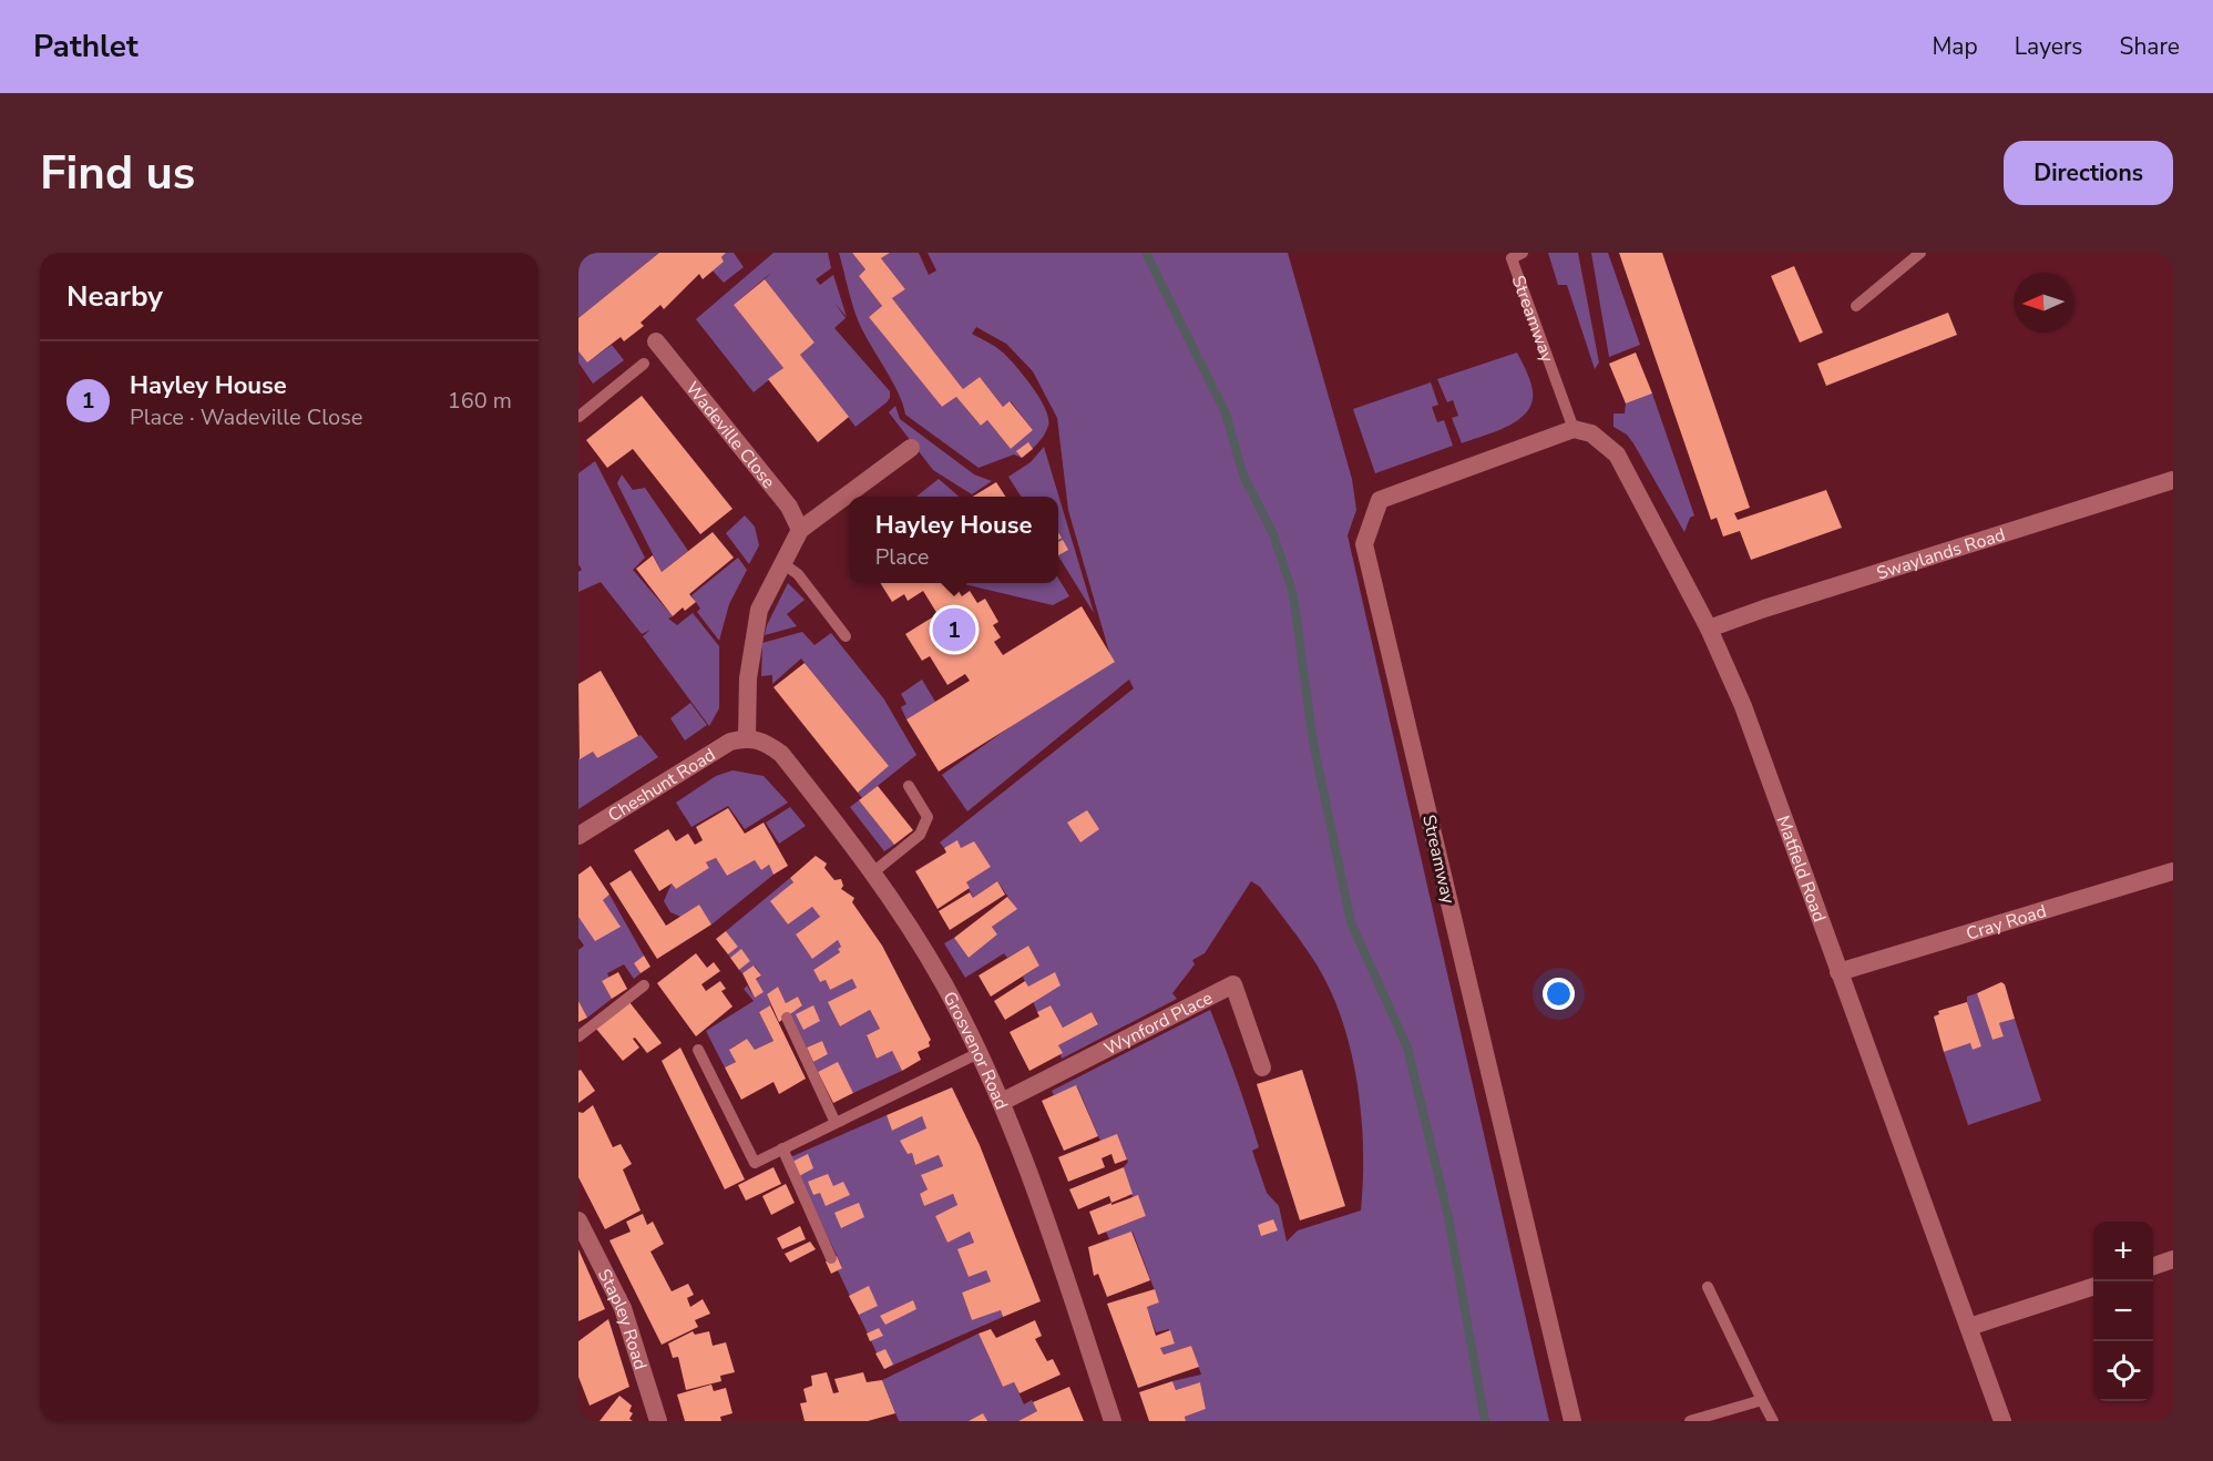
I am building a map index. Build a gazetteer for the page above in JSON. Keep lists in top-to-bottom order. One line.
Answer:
{"streets":{"street":["Streamway","Wadeville Close","Swaylands Road","Cheshunt Road","Matfield Road","Cray Road","Wynford Place","Grosvenor Road","Stapley Road"]},"crossings":[["Streamway","Matfield Road"],["Swaylands Road","Matfield Road"],["Cheshunt Road","Grosvenor Road"],["Matfield Road","Cray Road"],["Wynford Place","Grosvenor Road"]],"north":"left","page":{"header":"Pathlet","nav":["Map","Layers","Share"],"buttons":"Directions","title":"Find us","heading":"Nearby","list":[{"mark":"1","name":"Hayley House","note":"Place · Wadeville Close","value":"160 m"}],"popup":["Hayley House","Place"],"pins":"1","map_buttons":["+","−"]}}
